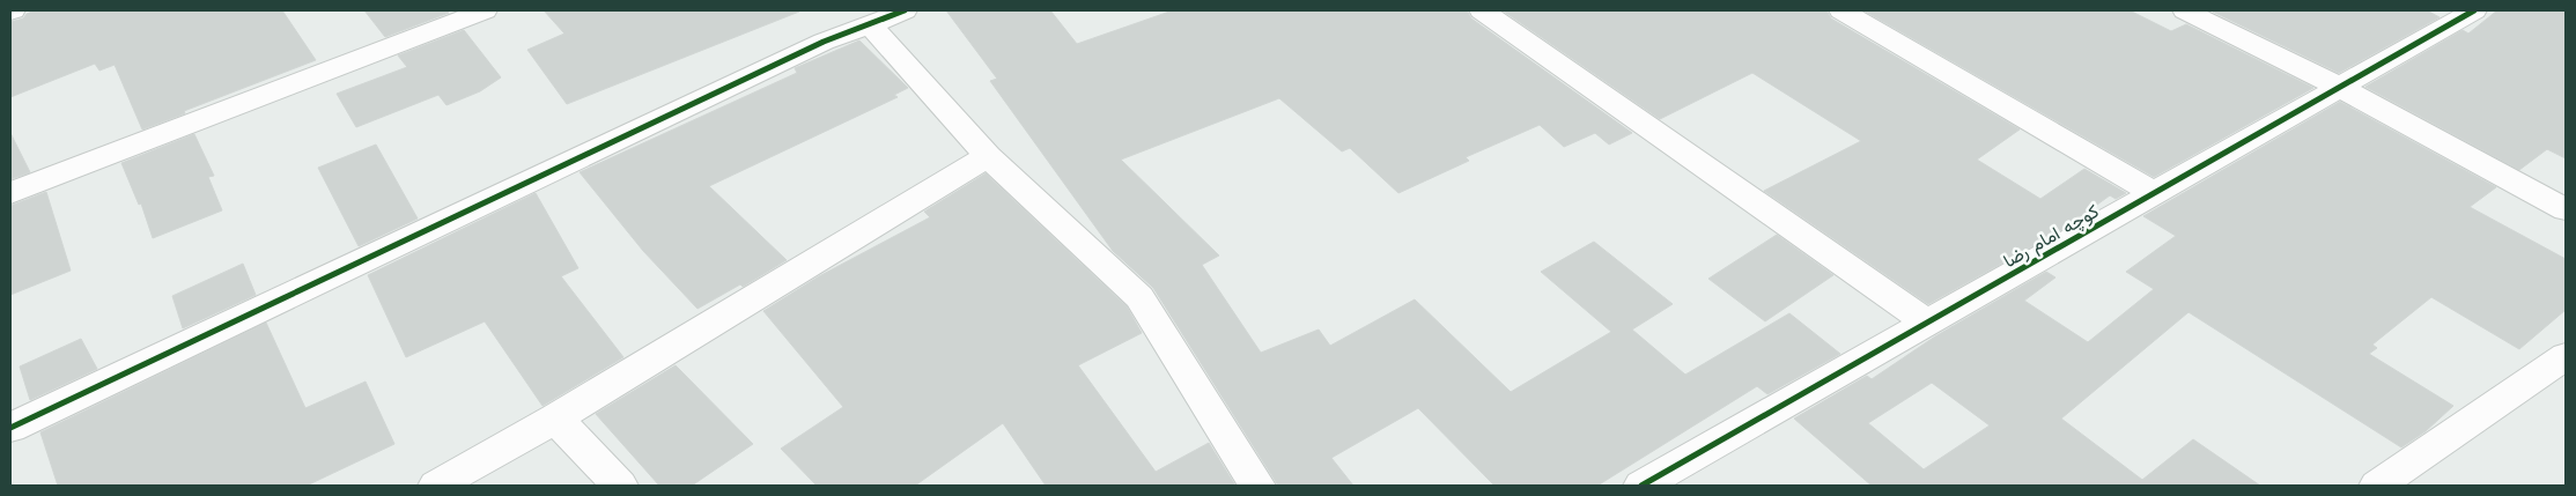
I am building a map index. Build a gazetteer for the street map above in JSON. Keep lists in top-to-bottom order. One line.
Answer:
{"streets":{"street":["کوچه امام رضا"]}}
